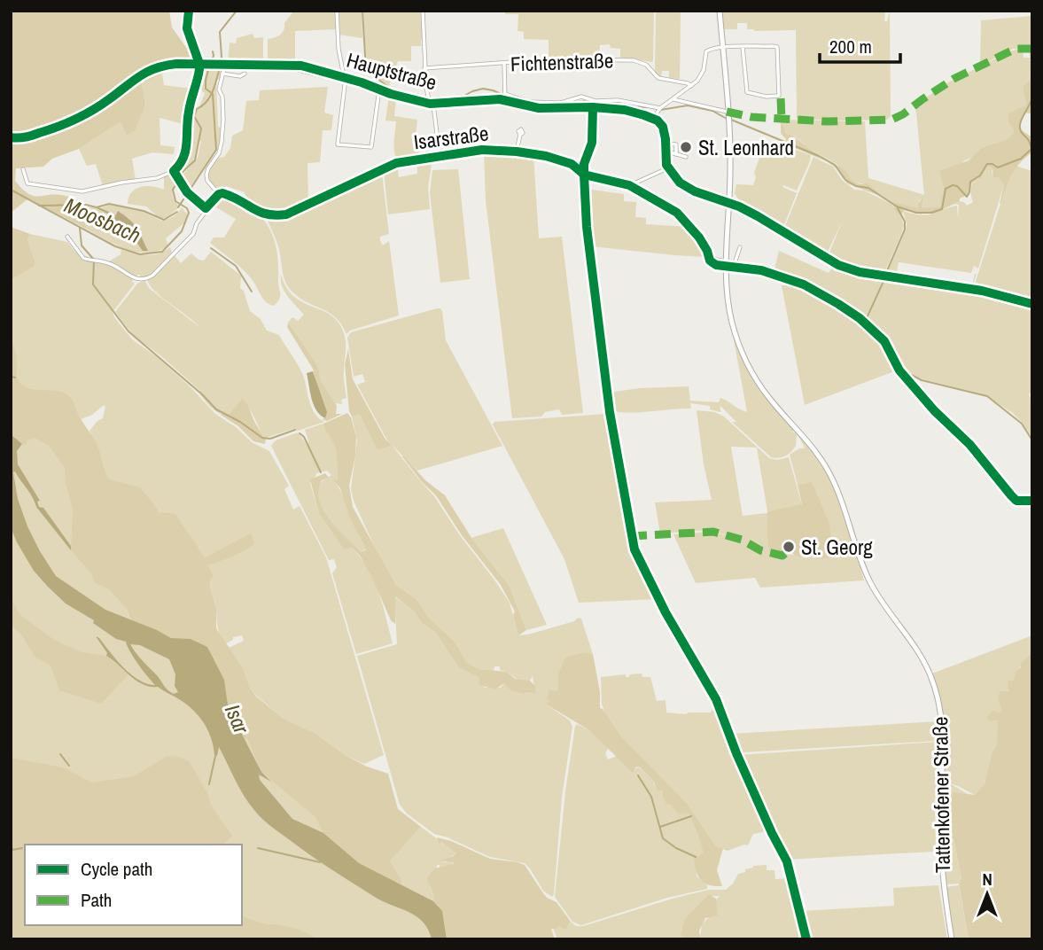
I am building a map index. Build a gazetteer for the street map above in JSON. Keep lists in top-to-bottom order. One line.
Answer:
{"streets":{"main road":["Hauptstraße","Tattenkofener Straße"],"street":["Fichtenstraße","Isarstraße"]},"crossings":[["Isarstraße","Tattenkofener Straße"]],"water":["Moosbach","Isar"],"places":["St. Leonhard","St. Georg"],"legend":["Cycle path","Path"],"scale_bar":"200 m","north":"top"}
